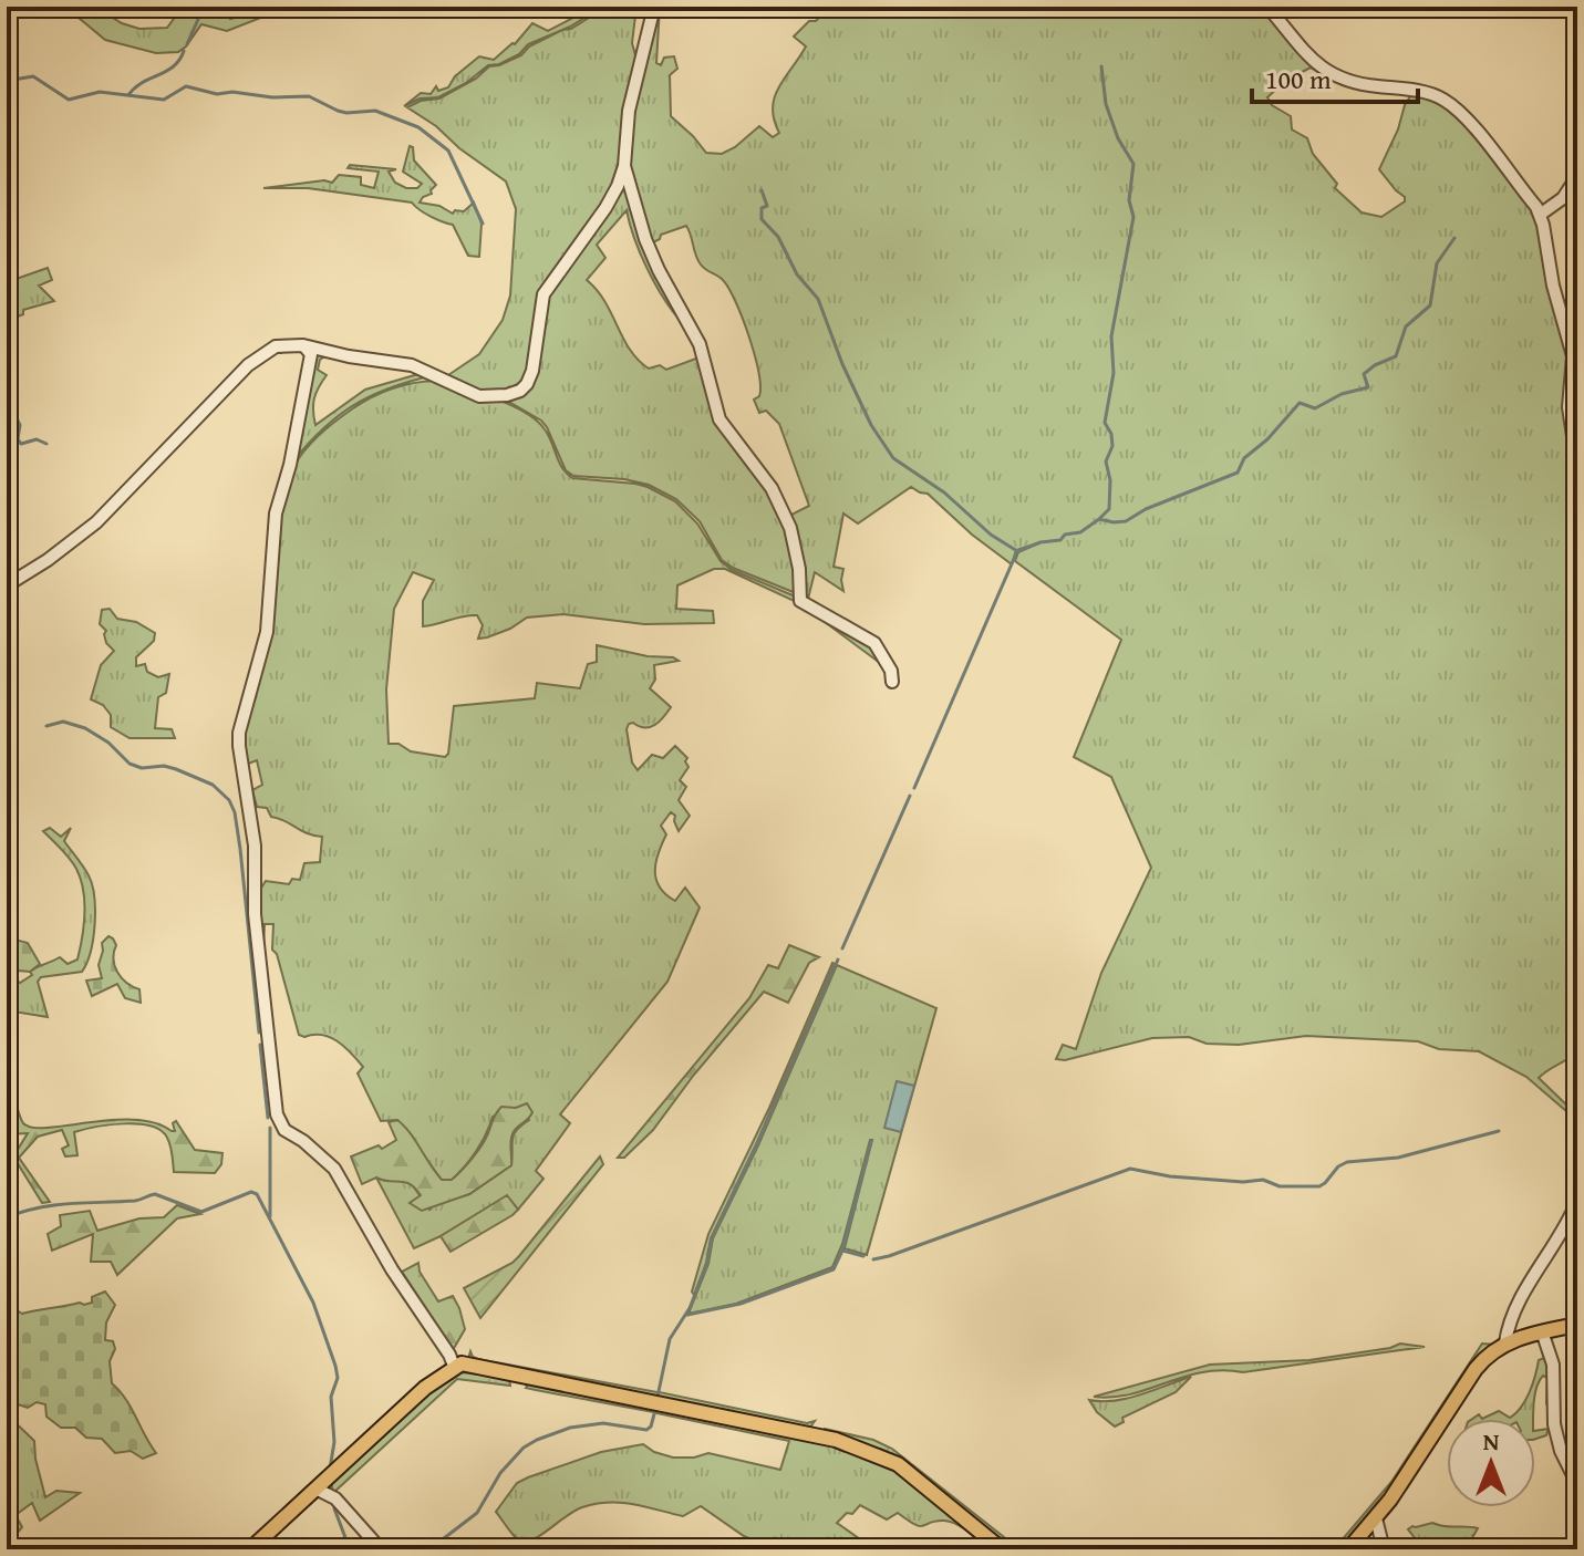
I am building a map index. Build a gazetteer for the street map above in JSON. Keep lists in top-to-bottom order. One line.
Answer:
{"scale_bar":"100 m","north":"top"}
